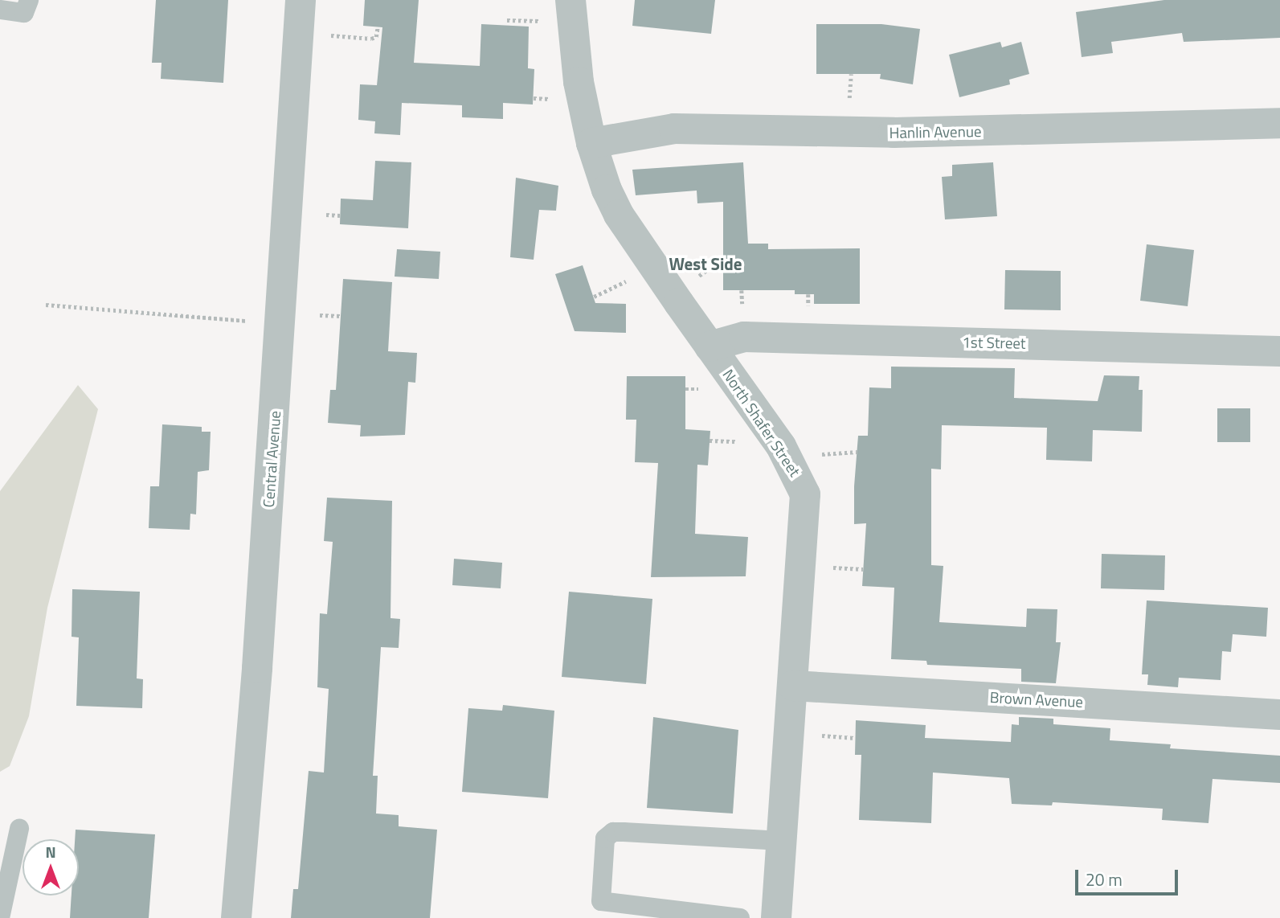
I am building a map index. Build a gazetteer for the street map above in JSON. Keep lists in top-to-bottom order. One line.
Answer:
{"streets":{"street":["Hanlin Avenue","1st Street","North Shafer Street","Central Avenue","Brown Avenue"]},"crossings":[["Hanlin Avenue","North Shafer Street"],["1st Street","North Shafer Street"],["North Shafer Street","Brown Avenue"]],"districts":["West Side"],"scale_bar":"20 m","north":"top"}
